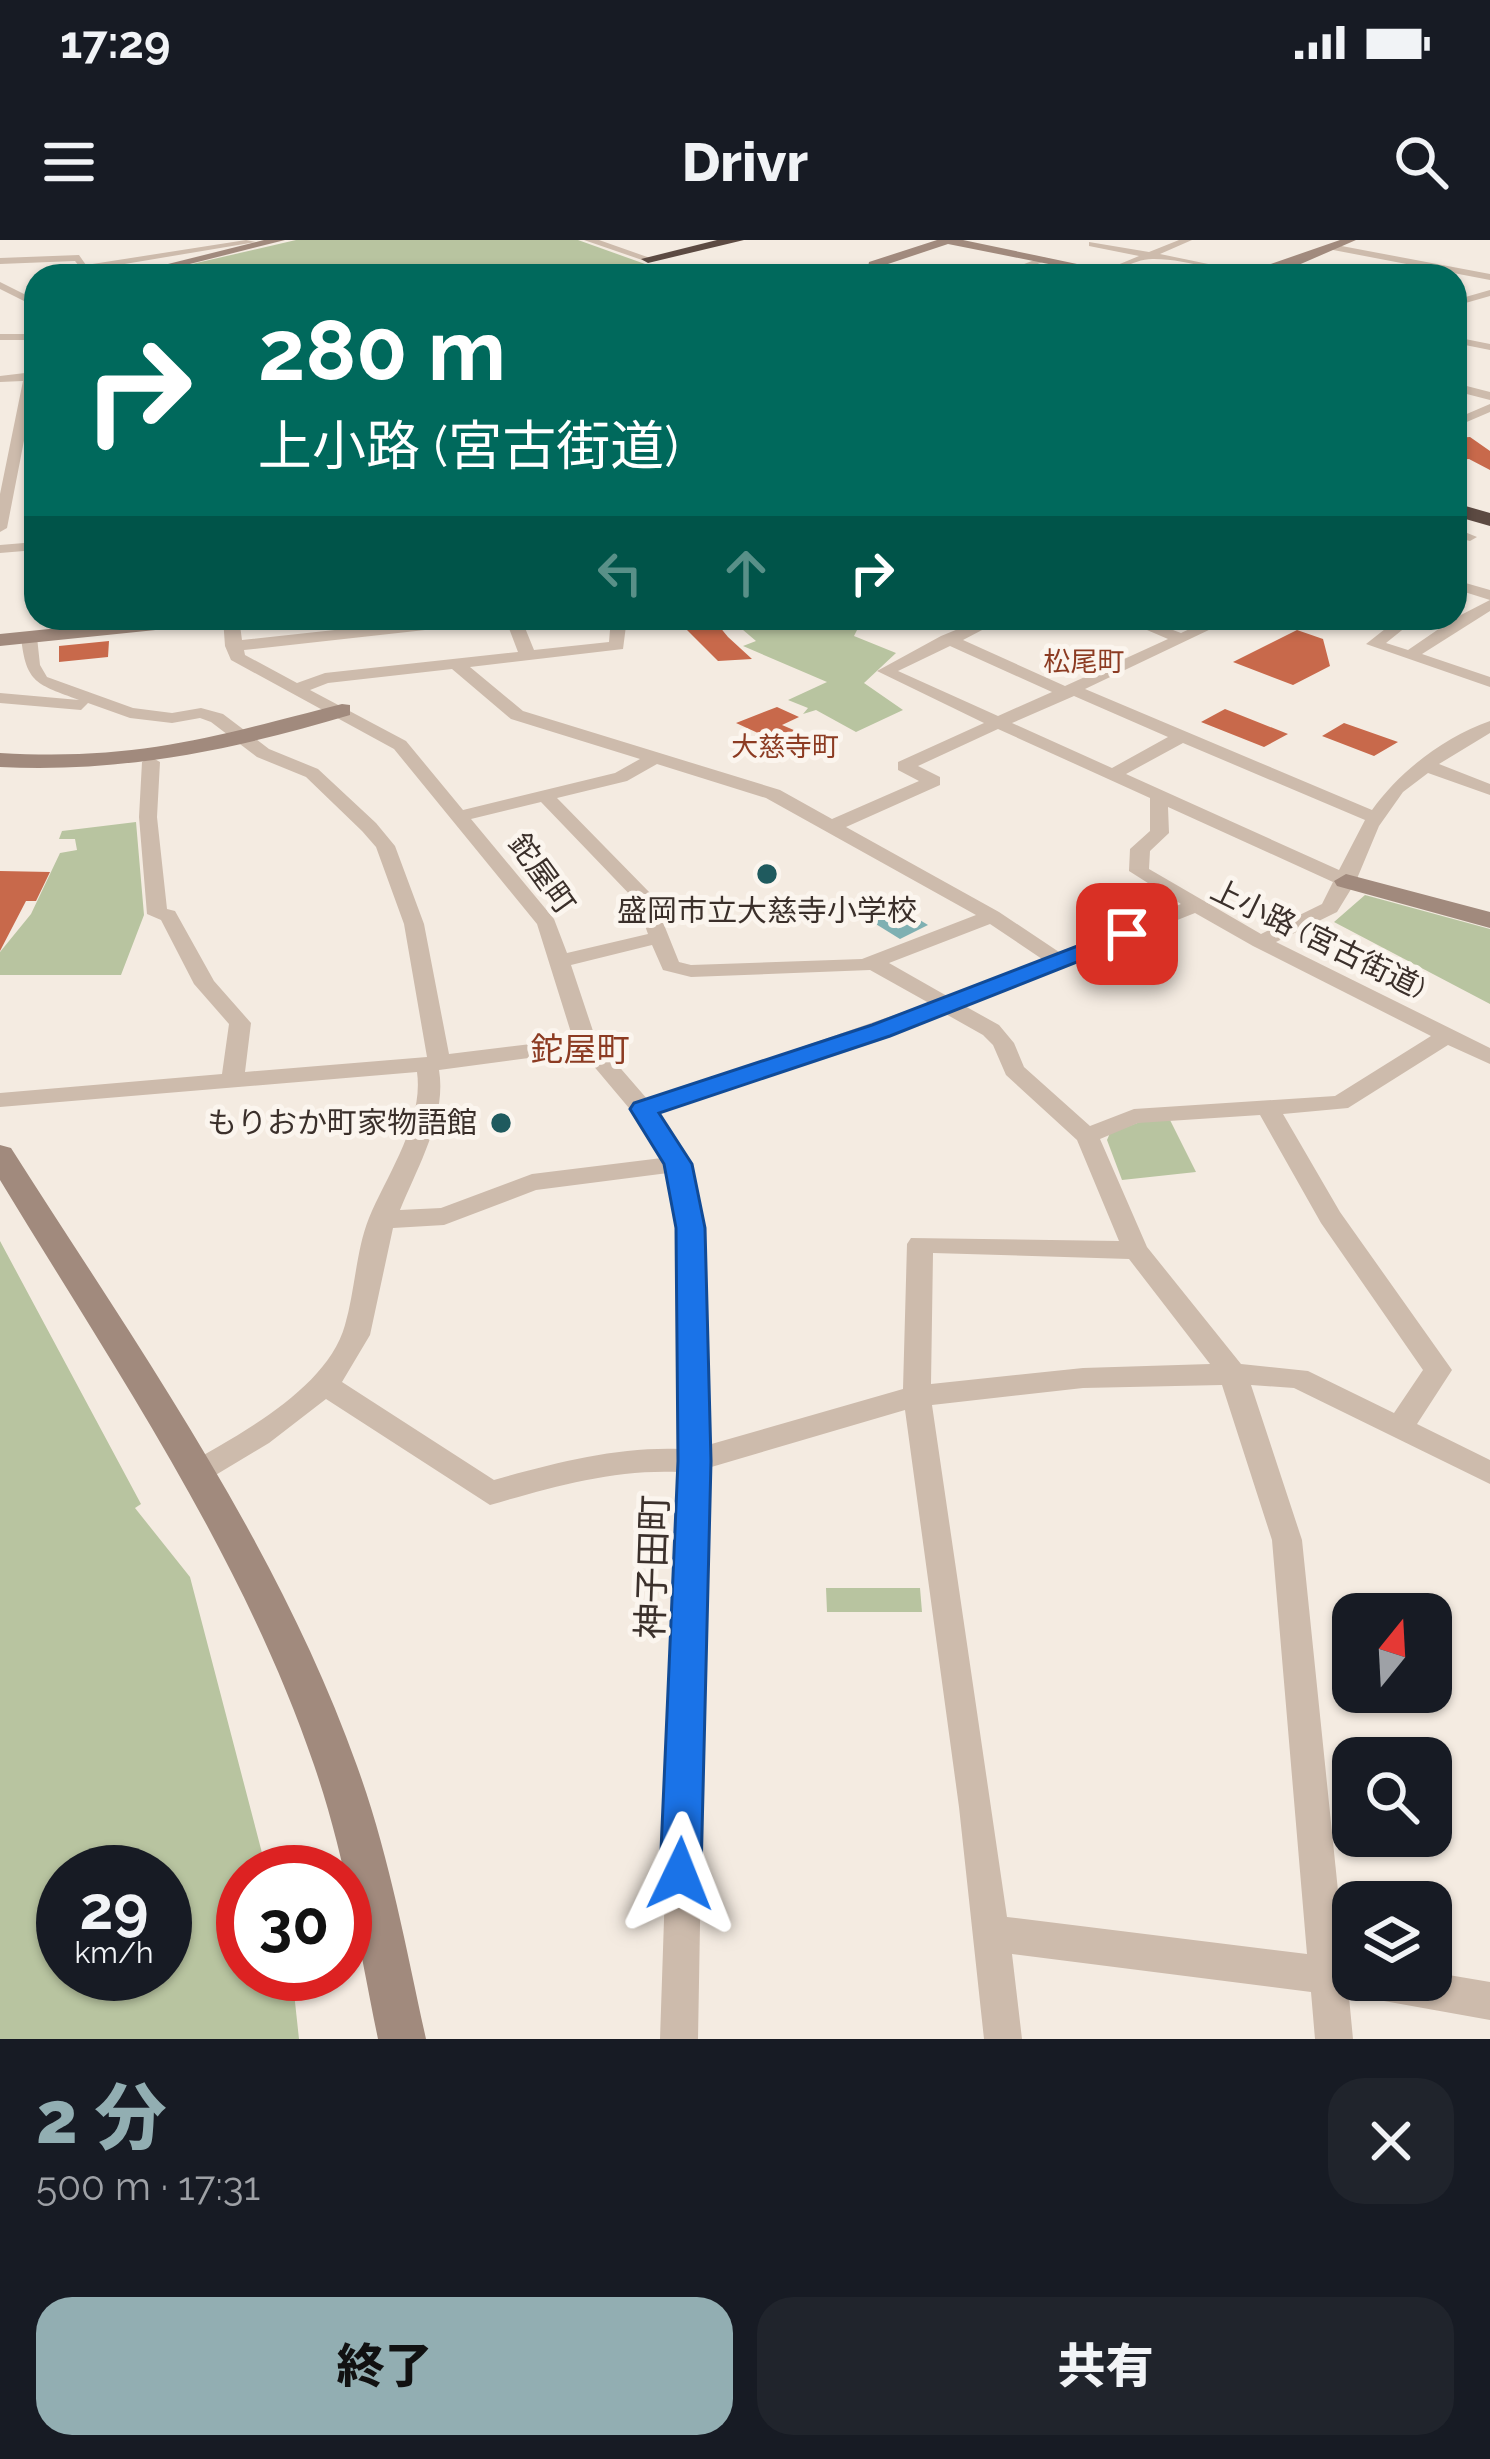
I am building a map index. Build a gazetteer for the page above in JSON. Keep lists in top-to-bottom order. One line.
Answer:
{"streets":{"street":["鉈屋町","上小路 (宮古街道)","神子田町"]},"crossings":[["鉈屋町","上小路 (宮古街道)"],["鉈屋町","神子田町"],["上小路 (宮古街道)","神子田町"]],"districts":["松尾町","大慈寺町","鉈屋町"],"places":["盛岡市立大慈寺小学校","もりおか町家物語館"],"north":"top","page":{"status":"17:29","header":"Drivr","turn":["280 m","上小路 (宮古街道)"],"speed":"29 km/h","limit":"30","heading":["2 分","500 m · 17:31"],"buttons":["終了","共有"]}}
